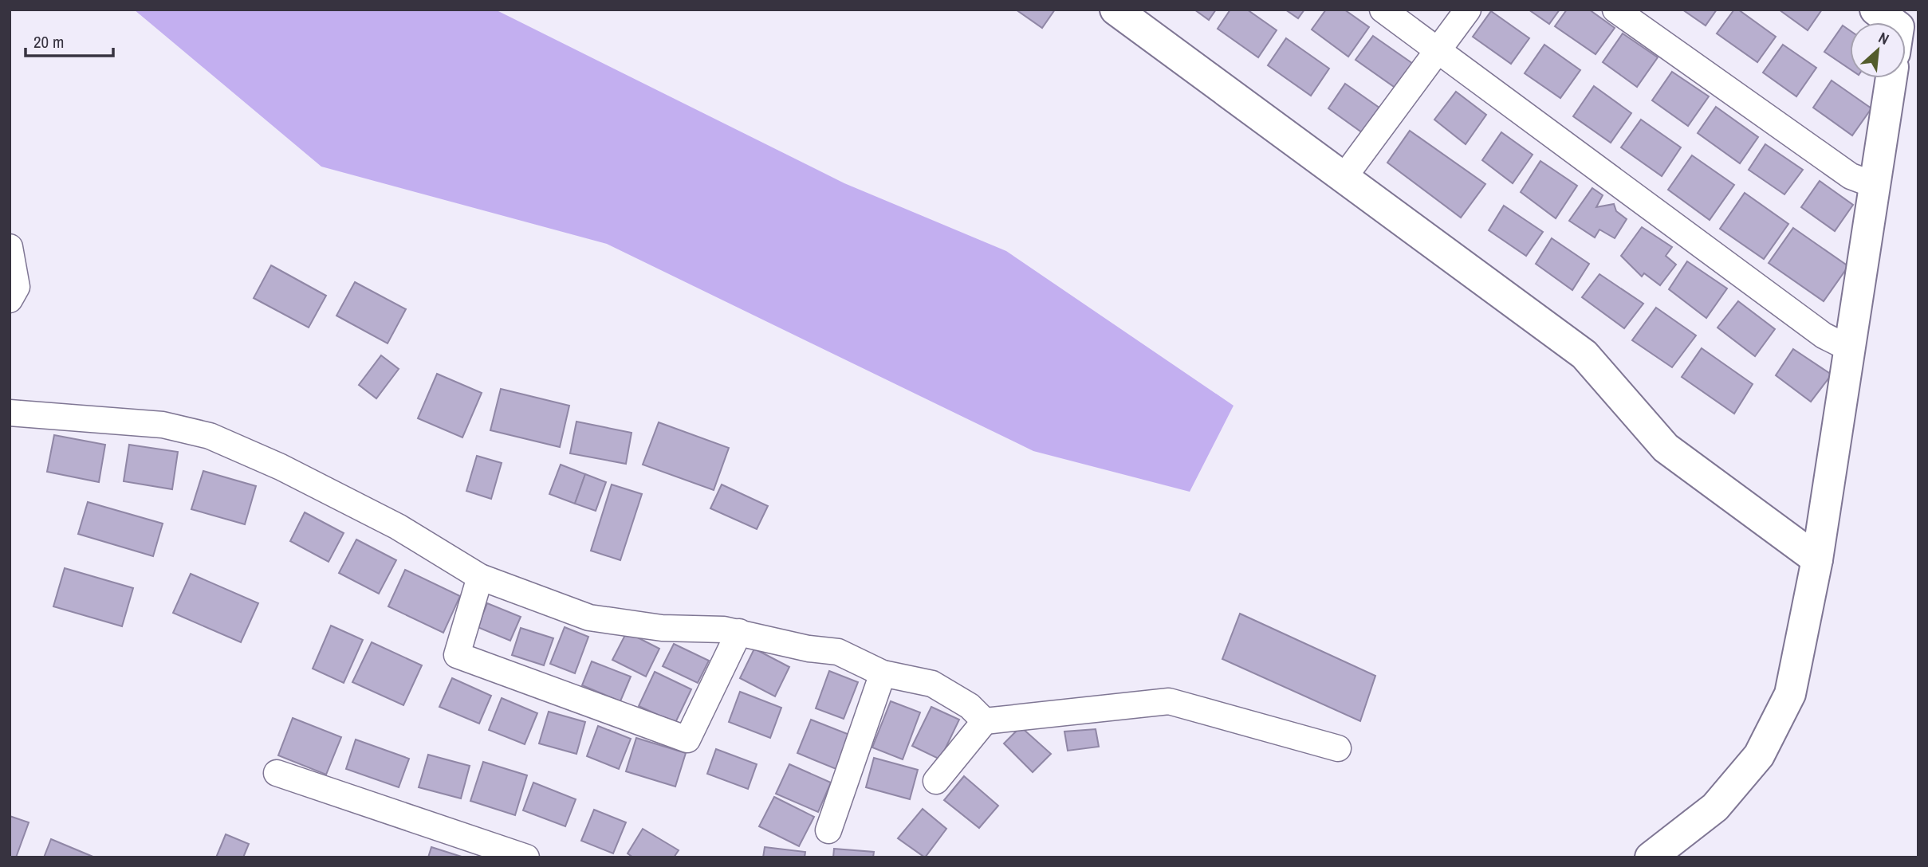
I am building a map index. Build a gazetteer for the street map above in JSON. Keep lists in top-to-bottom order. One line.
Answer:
{"scale_bar":"20 m","north":"top right"}
